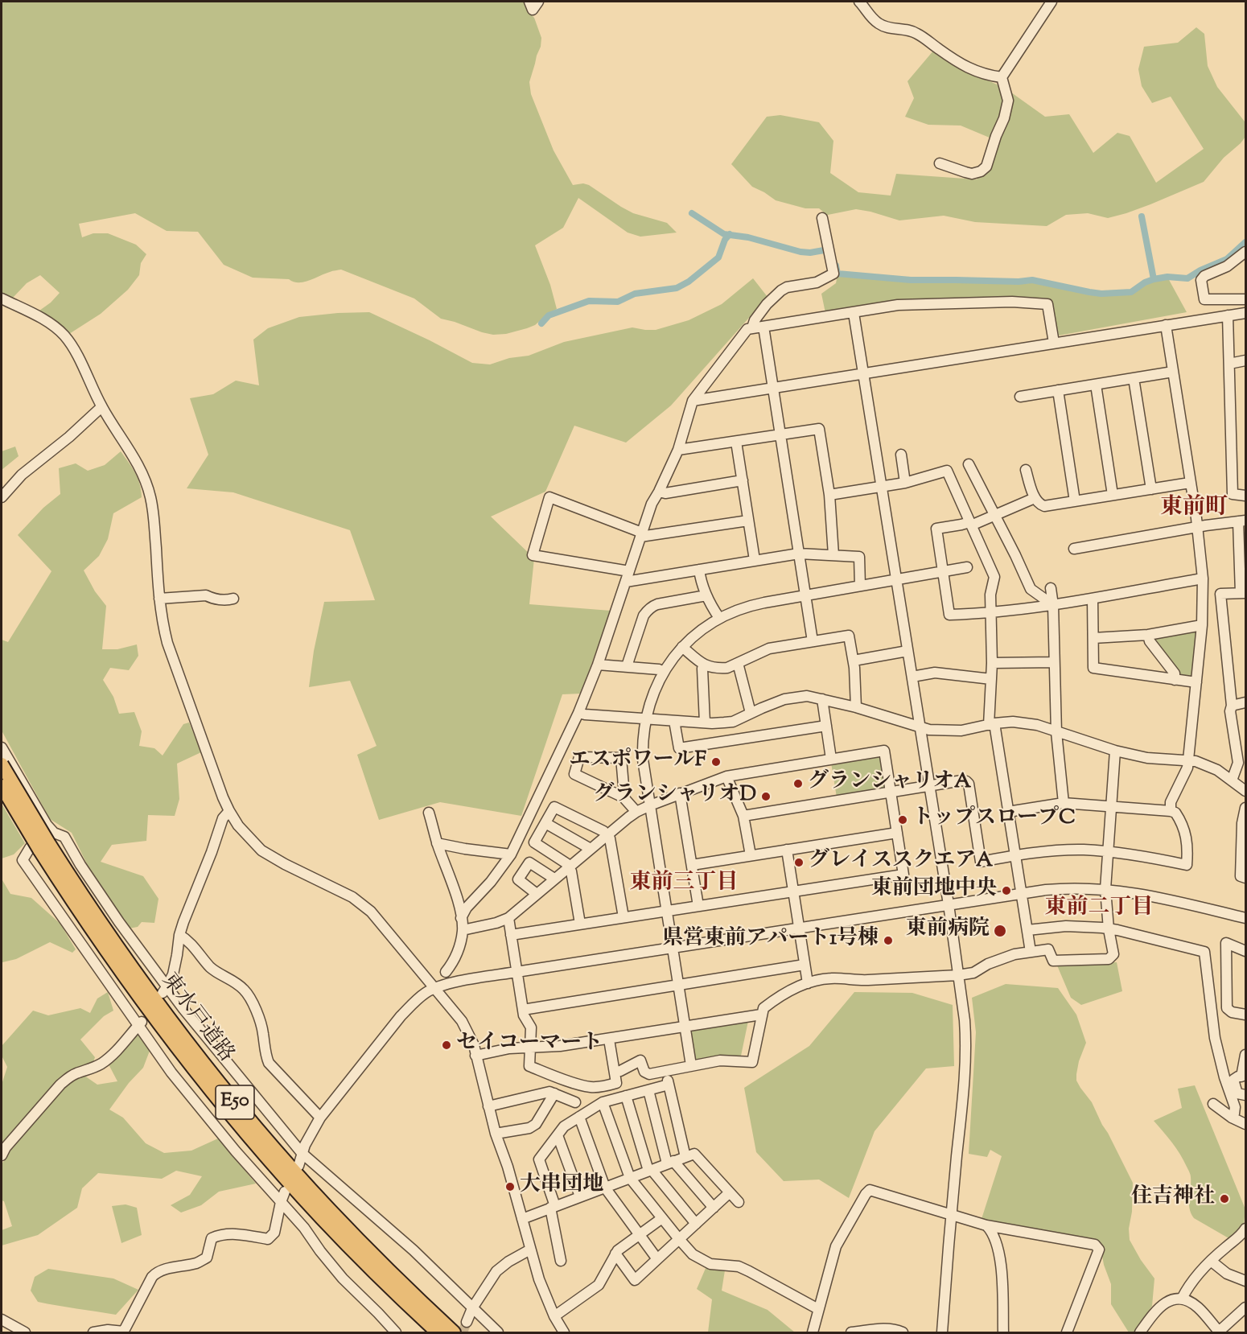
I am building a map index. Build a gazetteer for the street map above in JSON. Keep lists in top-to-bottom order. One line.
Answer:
{"streets":{"highway":["東水戸道路","E50"]},"districts":["東前町","東前三丁目","東前二丁目"],"places":["エスポワールF","グランシャリオA","グランシャリオD","トップスロープC","グレイススクエアA","東前団地中央","東前病院","県営東前アパート1号棟","セイコーマート","大串団地","住吉神社"]}
